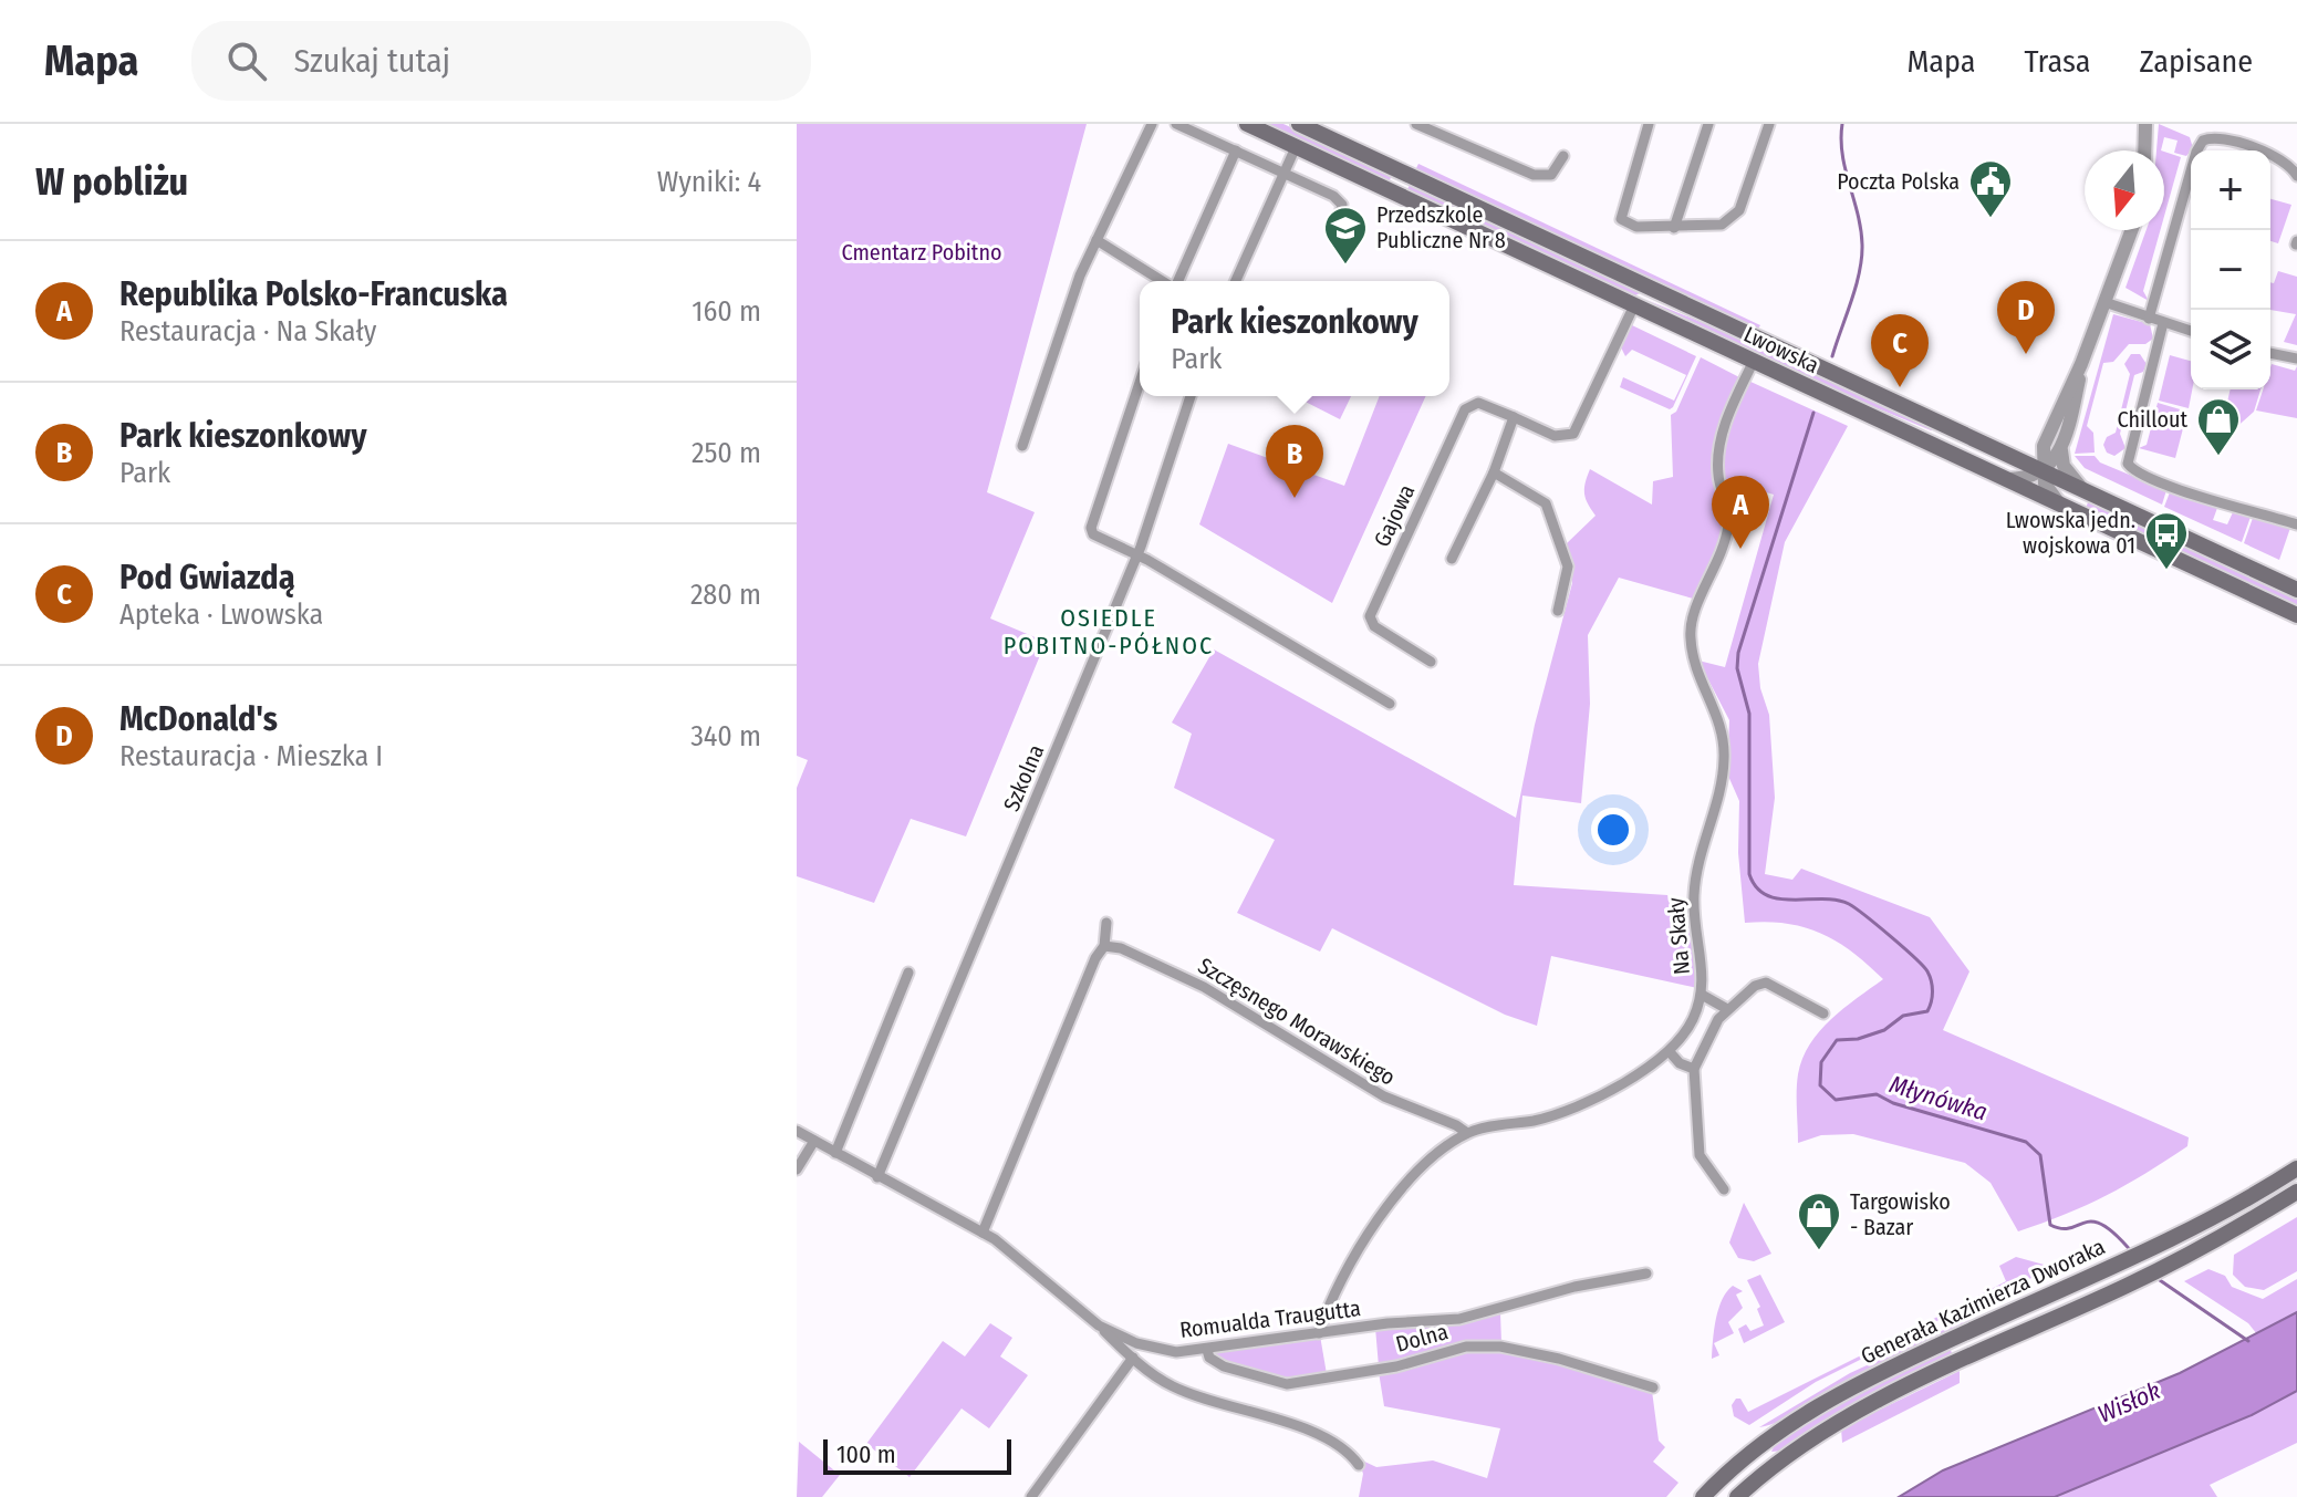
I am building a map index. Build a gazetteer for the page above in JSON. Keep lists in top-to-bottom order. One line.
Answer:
{"streets":{"main road":["Lwowska","Generała Kazimierza Dworaka"],"street":["Gajowa","Szkolna","Na Skały","Szczęsnego Morawskiego","Romualda Traugutta","Dolna"]},"crossings":[["Lwowska","Na Skały"],["Szkolna","Romualda Traugutta"],["Na Skały","Szczęsnego Morawskiego"],["Na Skały","Romualda Traugutta"],["Romualda Traugutta","Dolna"]],"districts":["OSIEDLE POBITNO-PÓŁNOC"],"water":["Młynówka","Wisłok"],"parks":["Cmentarz Pobitno"],"places":{"public building":["Poczta Polska"],"school or university":["Przedszkole Publiczne Nr 8"],"shop":["Chillout","Targowisko - Bazar"],"bus stop":["Lwowska jedn. wojskowa 01"]},"scale_bar":"100 m","north":"bottom","page":{"header":"Mapa","search":"Szukaj tutaj","nav":["Mapa","Trasa","Zapisane"],"heading":["W pobliżu","Wyniki: 4"],"map_buttons":["+","−"],"list":[{"mark":"A","name":"Republika Polsko-Francuska","note":"Restauracja · Na Skały","value":"160 m"},{"mark":"B","name":"Park kieszonkowy","note":"Park","value":"250 m"},{"mark":"C","name":"Pod Gwiazdą","note":"Apteka · Lwowska","value":"280 m"},{"mark":"D","name":"McDonald's","note":"Restauracja · Mieszka I","value":"340 m"}],"popup":["Park kieszonkowy","Park"],"pins":["D","C","B","A"],"scale":"100 m"}}
